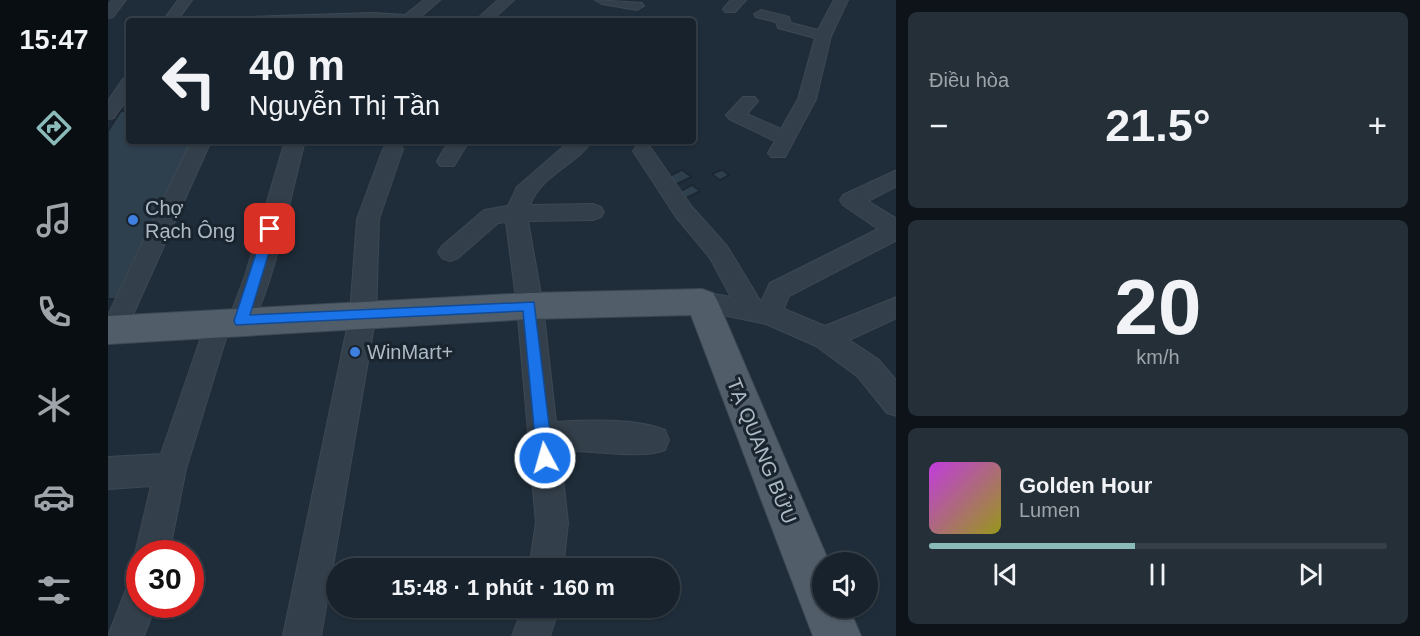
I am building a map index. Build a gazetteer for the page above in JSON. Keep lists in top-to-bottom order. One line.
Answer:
{"streets":{"main road":["TẠ QUANG BỬU"]},"places":["Chợ Rạch Ông","WinMart+"],"page":{"tabs":"15:47","tile":["Điều hòa",["20","km/h"]],"turn":["40 m","Nguyễn Thị Tần"],"heat":["−","21.5°","+"],"song":["Golden Hour","Lumen"],"limit":"30","trip":"15:48 · 1 phút · 160 m"}}
